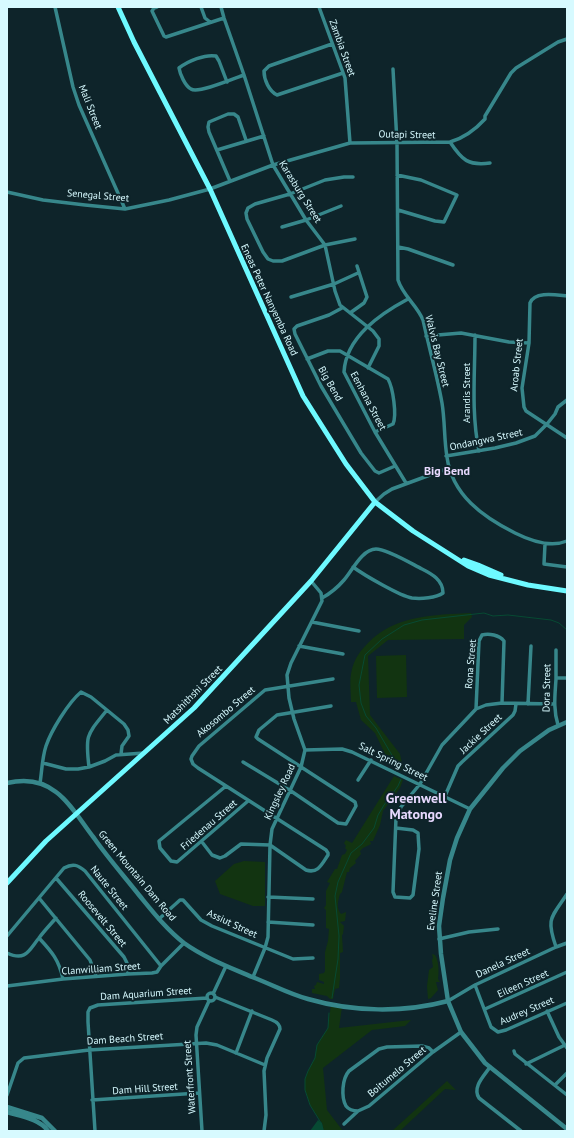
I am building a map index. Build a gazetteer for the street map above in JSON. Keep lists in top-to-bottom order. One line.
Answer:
{"streets":{"main road":["Eneas Peter Nanyemba Road","Matshithshi Street"],"street":["Zambia Street","Mali Street","Outapi Street","Karasburg Street","Senegal Street","Walvis Bay Street","Aroab Street","Big Bend","Arandis Street","Eenhana Street","Ondangwa Street","Rona Street","Dora Street","Akosombo Street","Jackie Street","Salt Spring Street","Kingsley Road","Friedenau Street","Green Mountain Dam Road","Naute Street","Eveline Street","Roosevelt Street","Assiut Street","Danela Street","Clanwilliam Street","Eileen Street","Dam Aquarium Street","Audrey Street","Dam Beach Street","Boitumelo Street","Waterfront Street","Dam Hill Street"]},"crossings":[["Zambia Street","Outapi Street"],["Mali Street","Senegal Street"],["Outapi Street","Karasburg Street"],["Outapi Street","Senegal Street"],["Outapi Street","Eneas Peter Nanyemba Road"],["Outapi Street","Walvis Bay Street"],["Karasburg Street","Big Bend"],["Senegal Street","Eneas Peter Nanyemba Road"],["Eneas Peter Nanyemba Road","Matshithshi Street"],["Walvis Bay Street","Eenhana Street"],["Walvis Bay Street","Ondangwa Street"],["Aroab Street","Ondangwa Street"],["Big Bend","Eenhana Street"],["Arandis Street","Ondangwa Street"],["Dora Street","Eveline Street"],["Matshithshi Street","Green Mountain Dam Road"],["Akosombo Street","Kingsley Road"],["Akosombo Street","Friedenau Street"],["Jackie Street","Salt Spring Street"],["Salt Spring Street","Kingsley Road"],["Salt Spring Street","Eveline Street"],["Kingsley Road","Green Mountain Dam Road"],["Kingsley Road","Assiut Street"],["Green Mountain Dam Road","Eveline Street"],["Green Mountain Dam Road","Assiut Street"],["Green Mountain Dam Road","Danela Street"],["Green Mountain Dam Road","Clanwilliam Street"],["Naute Street","Roosevelt Street"],["Naute Street","Clanwilliam Street"],["Eveline Street","Danela Street"],["Eveline Street","Boitumelo Street"],["Roosevelt Street","Clanwilliam Street"],["Danela Street","Audrey Street"],["Eileen Street","Audrey Street"],["Dam Aquarium Street","Dam Beach Street"],["Dam Aquarium Street","Waterfront Street"],["Dam Aquarium Street","Dam Hill Street"],["Dam Beach Street","Waterfront Street"],["Waterfront Street","Dam Hill Street"]],"districts":["Big Bend","Greenwell Matongo"]}
